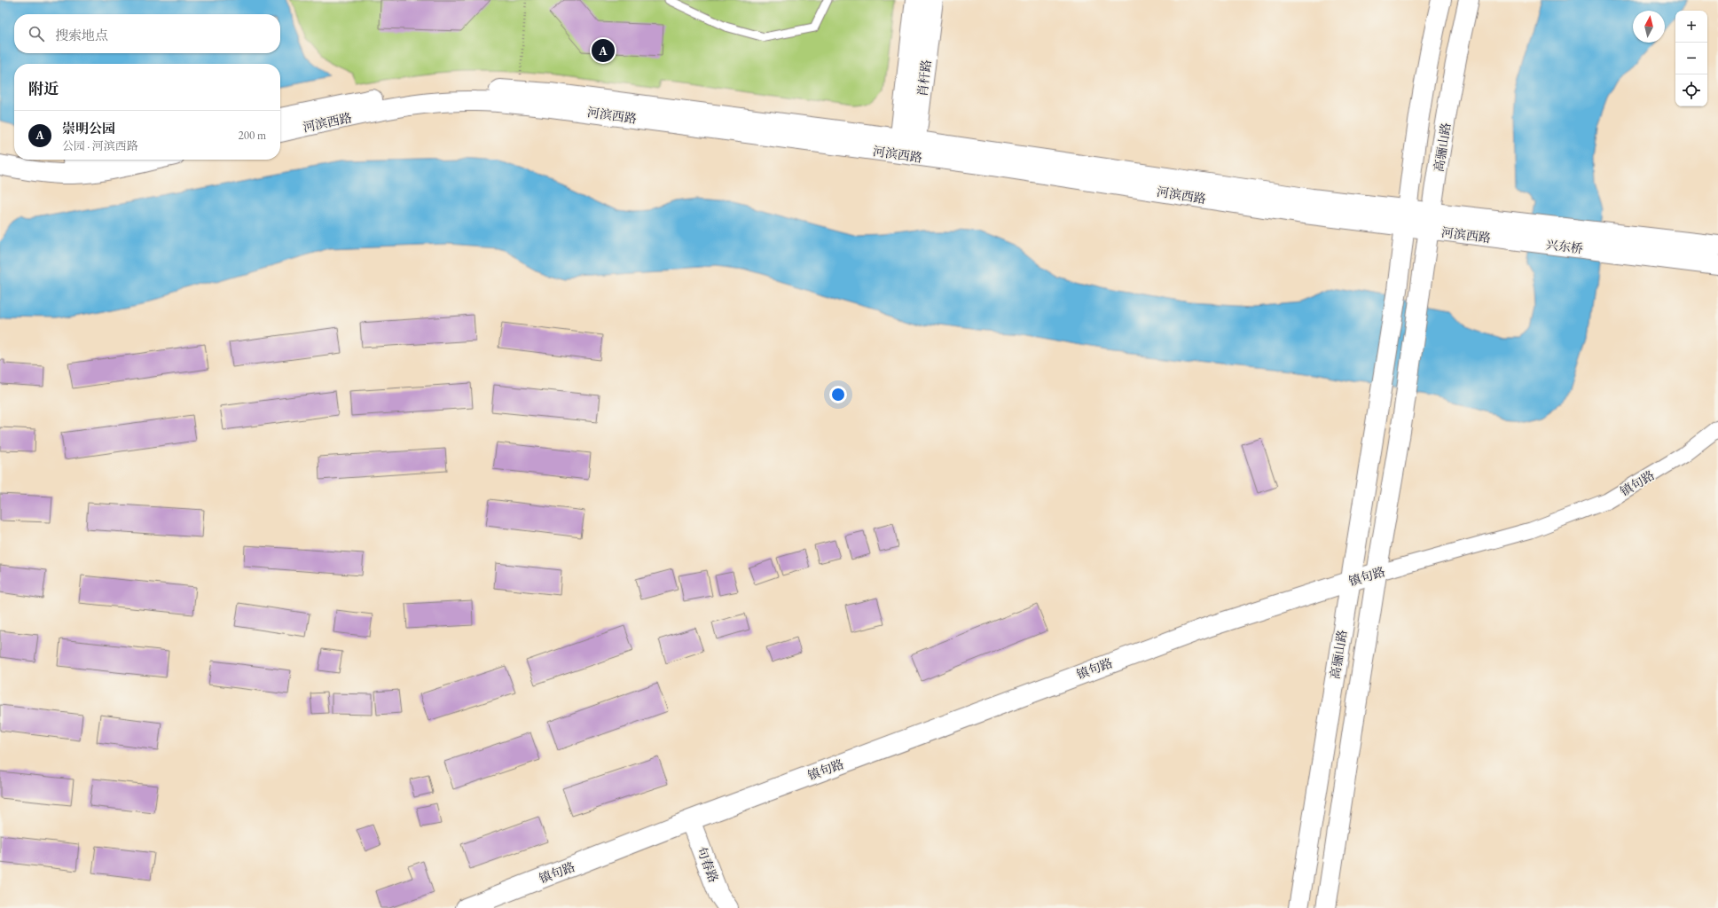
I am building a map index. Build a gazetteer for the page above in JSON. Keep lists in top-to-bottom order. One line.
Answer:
{"streets":{"street":["肖杆路","河滨西路","高骊山路","兴东桥","镇句路","句春路"]},"crossings":[["肖杆路","河滨西路"],["河滨西路","高骊山路"],["河滨西路","兴东桥"],["高骊山路","镇句路"],["镇句路","句春路"]],"north":"top","page":{"map_buttons":["+","−"],"search":"搜索地点","pins":"A","heading":"附近","list":[{"mark":"A","name":"崇明公园","note":"公园 · 河滨西路","value":"200 m"}]}}
